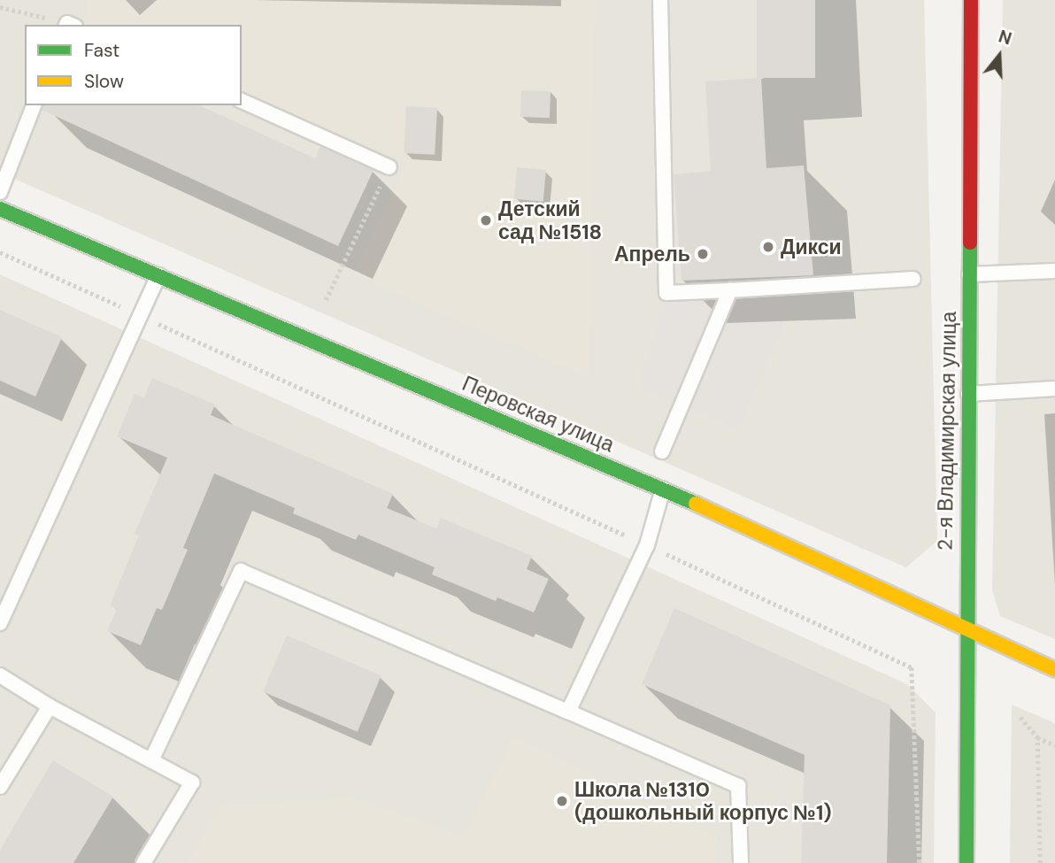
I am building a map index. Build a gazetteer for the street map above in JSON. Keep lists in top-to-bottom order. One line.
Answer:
{"streets":{"main road":["Перовская улица","2-я Владимирская улица"]},"crossings":[["Перовская улица","2-я Владимирская улица"]],"places":["Детский сад №1518","Дикси","Апрель","Школа №1310 (дошкольный корпус №1)"],"legend":["Fast","Slow"],"north":"top"}
